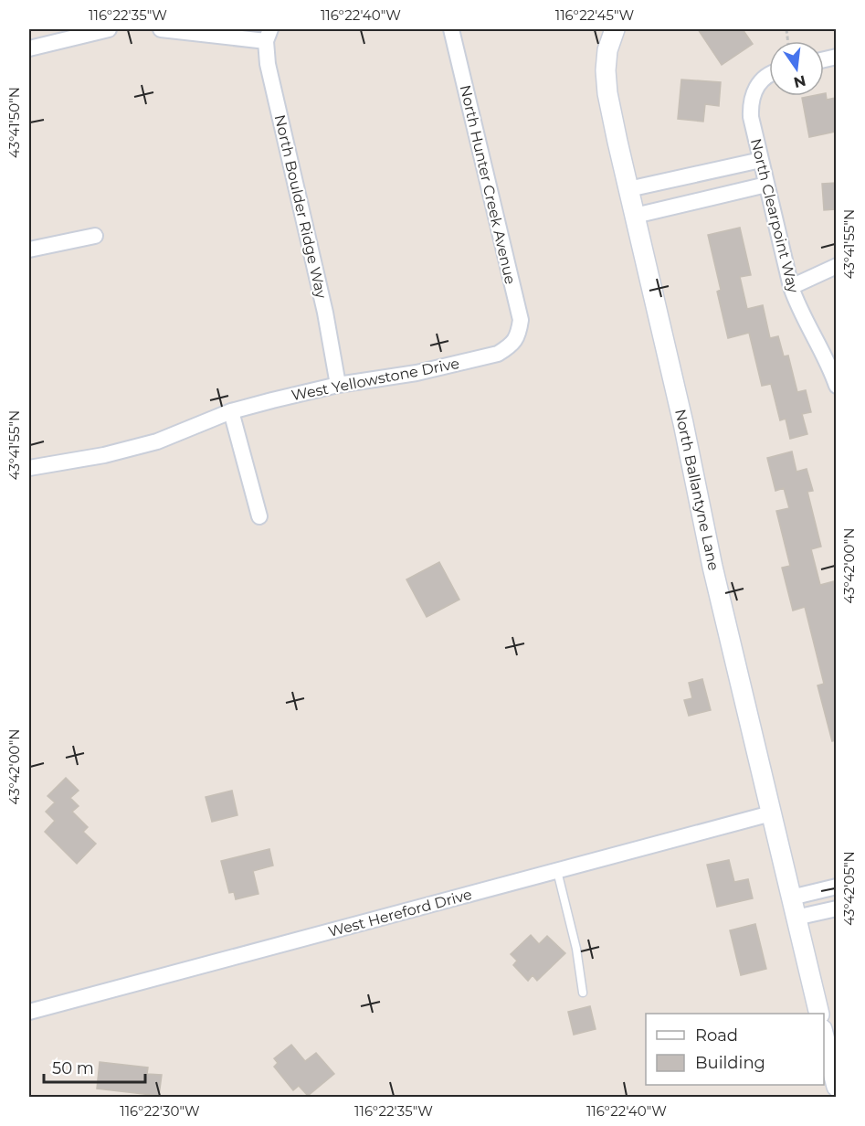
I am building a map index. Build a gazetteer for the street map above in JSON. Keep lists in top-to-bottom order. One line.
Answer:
{"streets":{"street":["North Hunter Creek Avenue","North Boulder Ridge Way","North Clearpoint Way","West Yellowstone Drive","North Ballantyne Lane","West Hereford Drive"]},"crossings":[["North Hunter Creek Avenue","West Yellowstone Drive"],["North Boulder Ridge Way","West Yellowstone Drive"],["North Ballantyne Lane","West Hereford Drive"]],"legend":["Road","Building"],"scale_bar":"50 m","north":"bottom","coordinates":["116°22'35\"W","116°22'40\"W","116°22'45\"W","43°41'50\"N","43°41'55\"N","43°42'00\"N","43°42'05\"N","116°22'30\"W"]}
